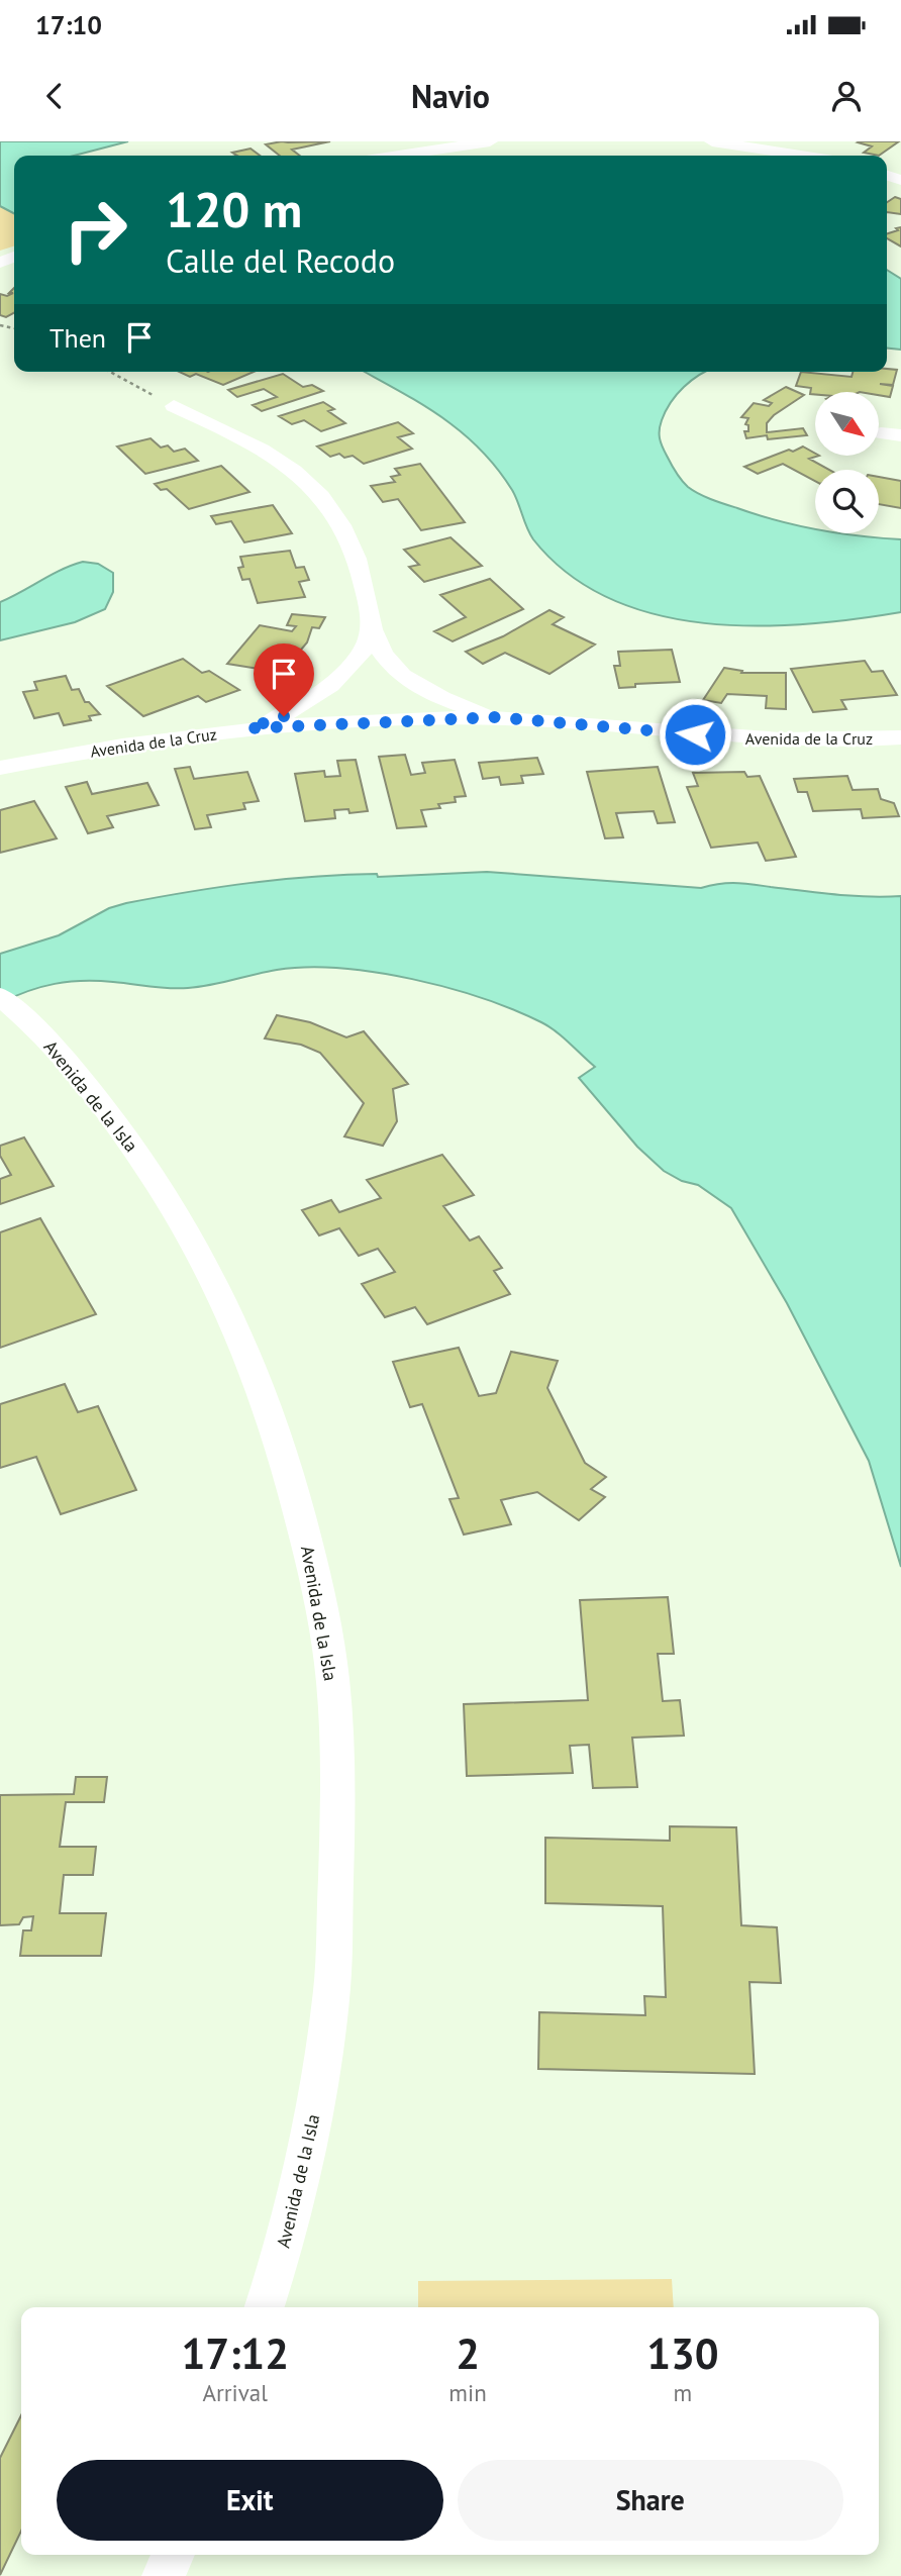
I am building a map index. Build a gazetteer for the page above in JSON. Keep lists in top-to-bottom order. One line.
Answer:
{"streets":{"street":["Avenida de la Cruz","Avenida de la Isla"]},"north":"bottom right","page":{"status":"17:10","header":"Navio","turn":["120 m","Calle del Recodo"],"then":"Then","eta":["17:12","Arrival","2","min","130","m"],"buttons":["Exit","Share"]}}
